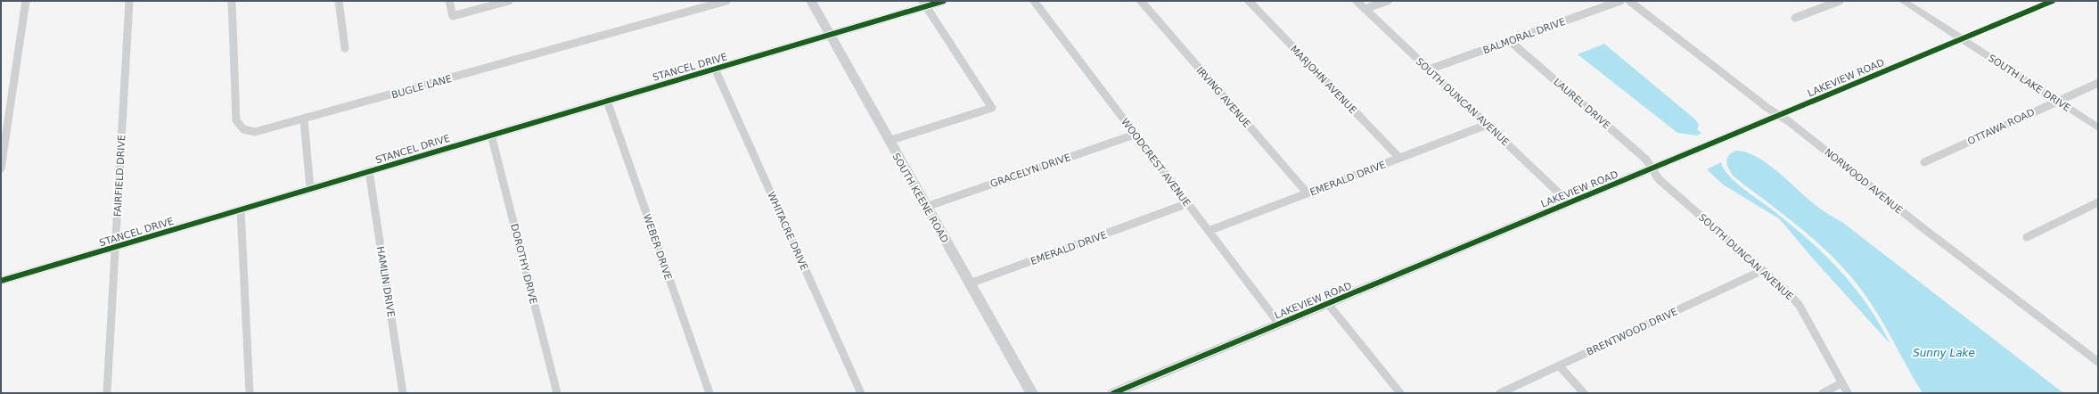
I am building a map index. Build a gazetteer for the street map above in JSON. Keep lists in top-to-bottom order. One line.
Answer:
{"streets":{"main road":["SOUTH KEENE ROAD"],"street":["BALMORAL DRIVE","STANCEL DRIVE","LAKEVIEW ROAD","MARJOHN AVENUE","SOUTH LAKE DRIVE","BUGLE LANE","IRVING AVENUE","SOUTH DUNCAN AVENUE","LAUREL DRIVE","OTTAWA ROAD","WOODCREST AVENUE","GRACELYN DRIVE","FAIRFIELD DRIVE","EMERALD DRIVE","NORWOOD AVENUE","WHITACRE DRIVE","WEBER DRIVE","DOROTHY DRIVE","HAMLIN DRIVE","BRENTWOOD DRIVE"]},"crossings":[["BALMORAL DRIVE","SOUTH DUNCAN AVENUE"],["BALMORAL DRIVE","LAUREL DRIVE"],["STANCEL DRIVE","FAIRFIELD DRIVE"],["STANCEL DRIVE","SOUTH KEENE ROAD"],["STANCEL DRIVE","WHITACRE DRIVE"],["STANCEL DRIVE","WEBER DRIVE"],["STANCEL DRIVE","DOROTHY DRIVE"],["STANCEL DRIVE","HAMLIN DRIVE"],["LAKEVIEW ROAD","SOUTH LAKE DRIVE"],["LAKEVIEW ROAD","SOUTH DUNCAN AVENUE"],["LAKEVIEW ROAD","LAUREL DRIVE"],["LAKEVIEW ROAD","WOODCREST AVENUE"],["LAKEVIEW ROAD","NORWOOD AVENUE"],["MARJOHN AVENUE","EMERALD DRIVE"],["SOUTH LAKE DRIVE","OTTAWA ROAD"],["IRVING AVENUE","EMERALD DRIVE"],["SOUTH DUNCAN AVENUE","LAUREL DRIVE"],["SOUTH DUNCAN AVENUE","EMERALD DRIVE"],["SOUTH DUNCAN AVENUE","BRENTWOOD DRIVE"],["WOODCREST AVENUE","GRACELYN DRIVE"],["WOODCREST AVENUE","EMERALD DRIVE"],["GRACELYN DRIVE","SOUTH KEENE ROAD"],["EMERALD DRIVE","SOUTH KEENE ROAD"]],"water":["Sunny Lake"]}
